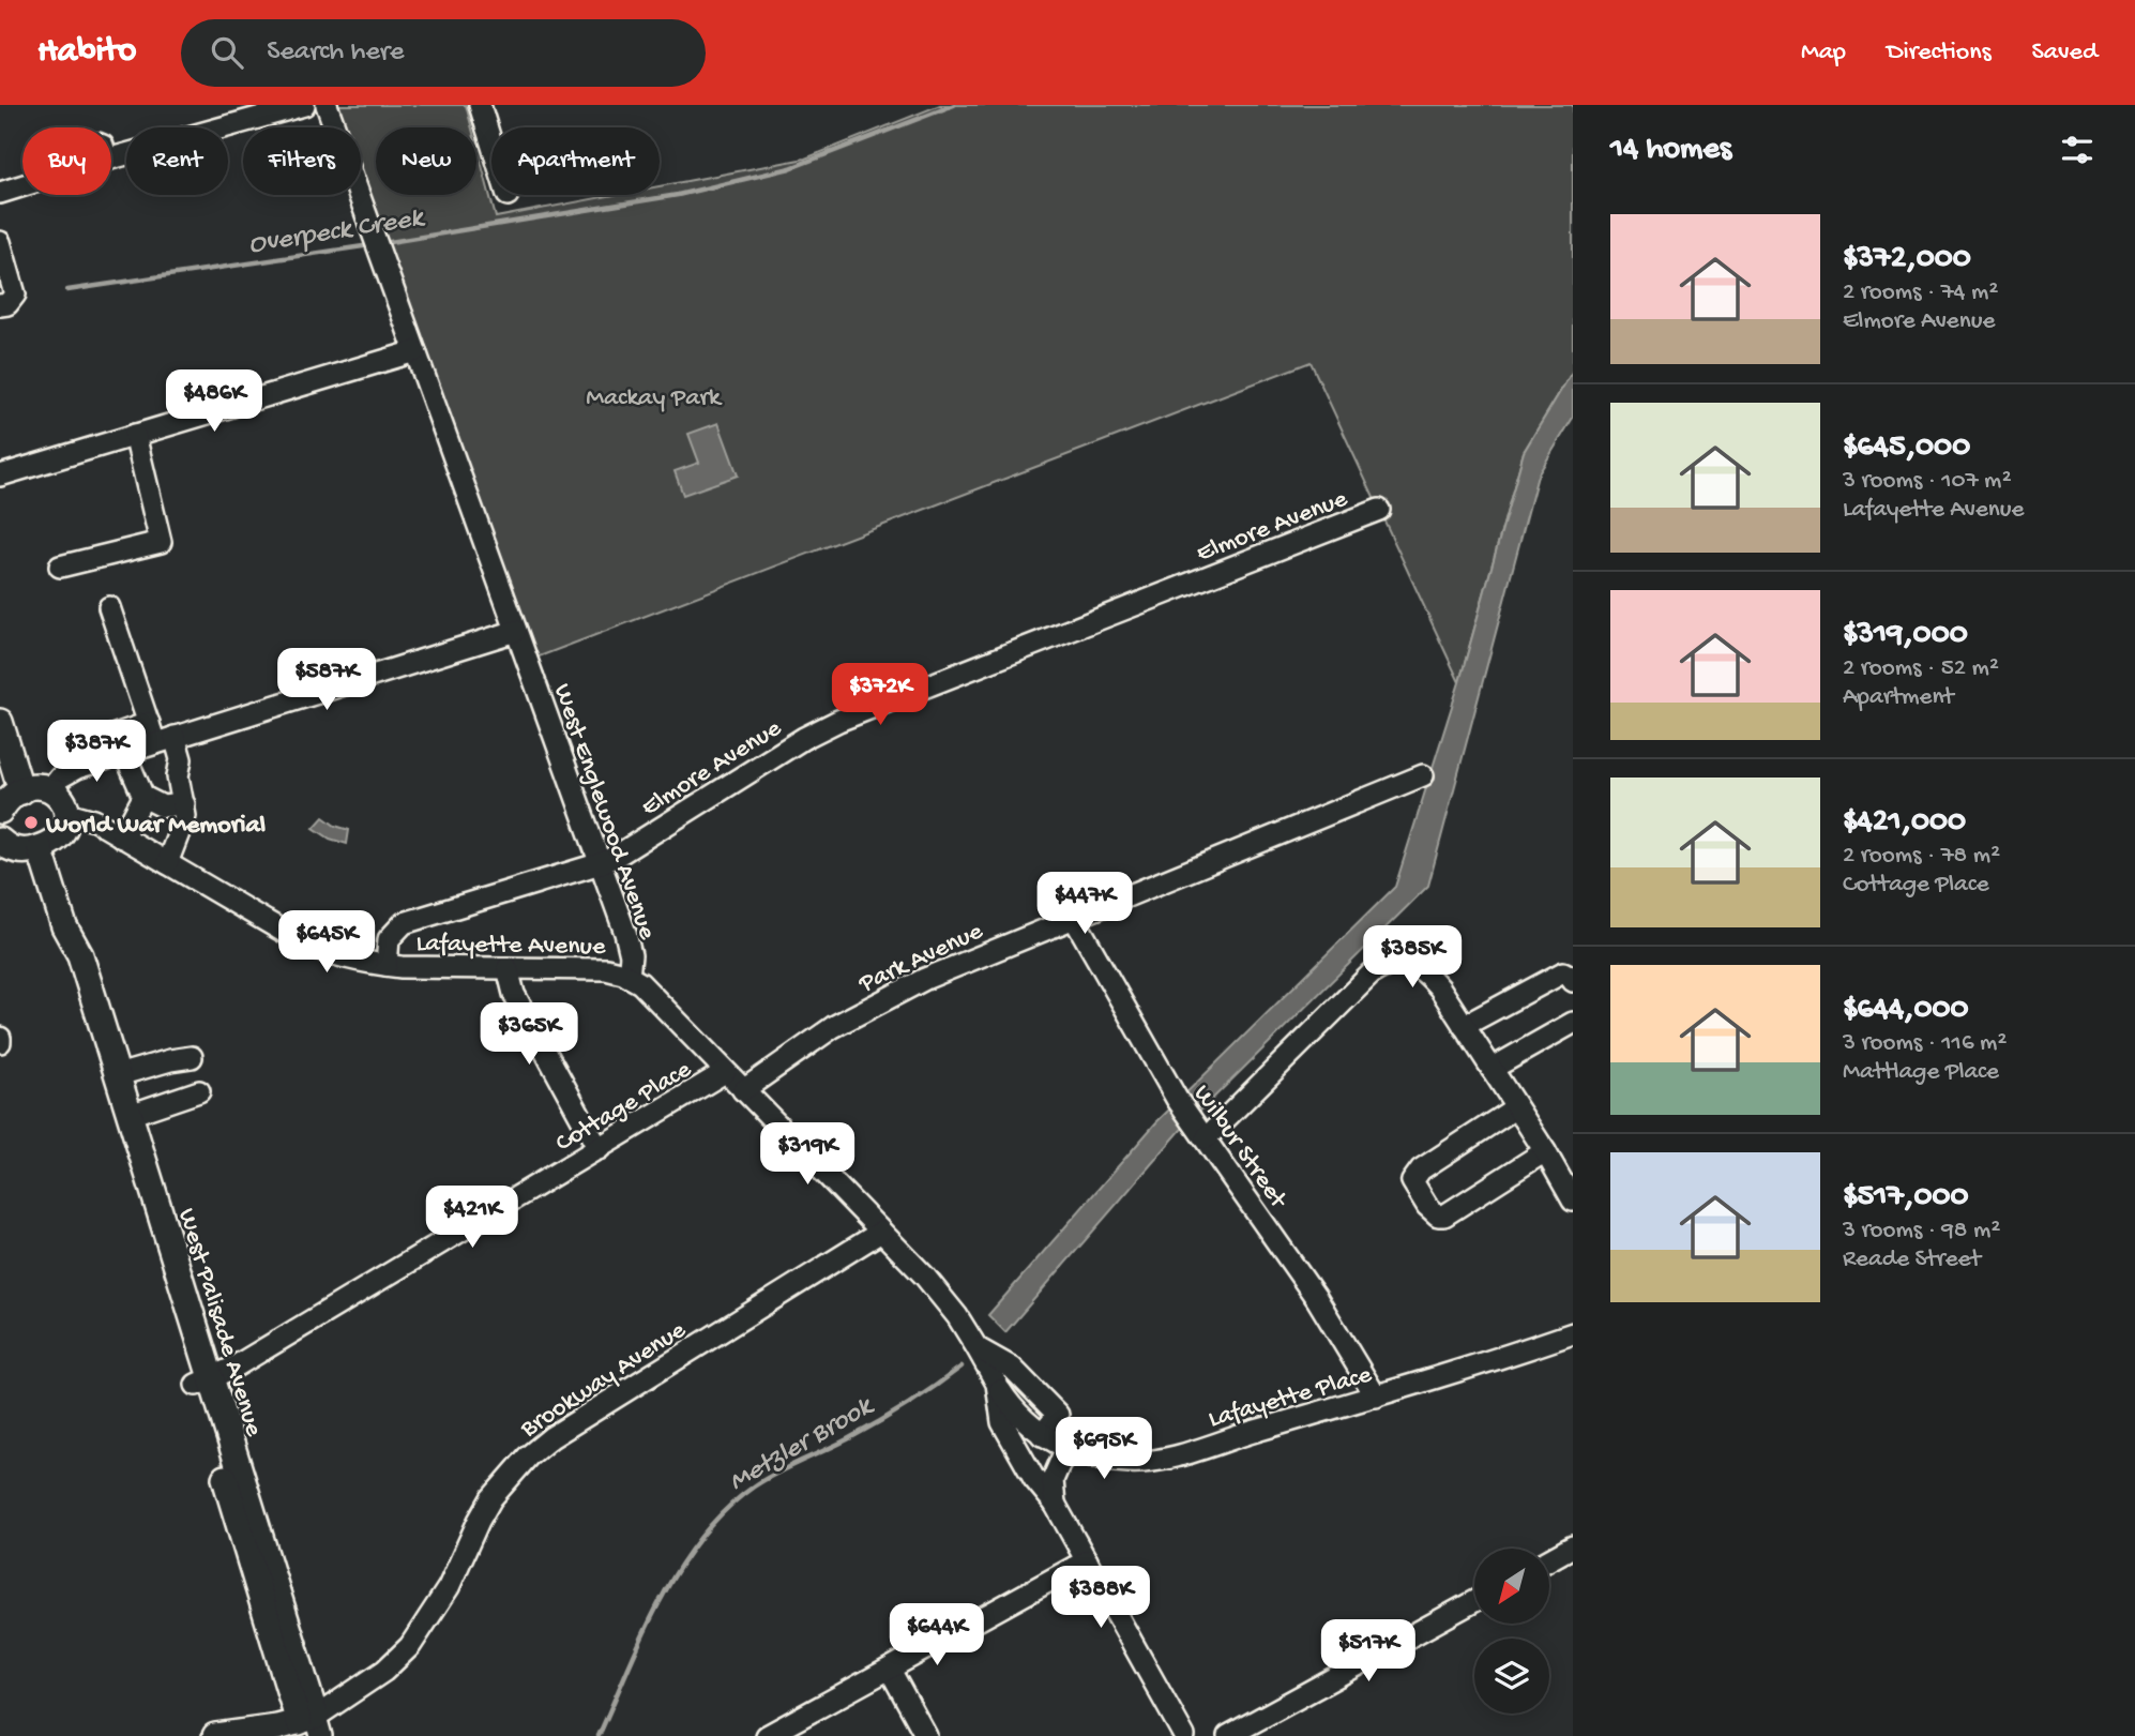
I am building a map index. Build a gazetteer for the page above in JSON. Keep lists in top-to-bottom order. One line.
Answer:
{"streets":{"main road":["West Palisade Avenue"],"street":["Elmore Avenue","West Englewood Avenue","Lafayette Avenue","Park Avenue","Cottage Place","Wilbur Street","Brookway Avenue","Lafayette Place"]},"crossings":[["Elmore Avenue","West Englewood Avenue"],["Elmore Avenue","Lafayette Avenue"],["West Englewood Avenue","Lafayette Avenue"],["West Englewood Avenue","Park Avenue"],["West Englewood Avenue","Cottage Place"],["West Englewood Avenue","Brookway Avenue"],["West Englewood Avenue","Lafayette Place"],["Park Avenue","Wilbur Street"],["Cottage Place","West Palisade Avenue"],["Wilbur Street","Lafayette Place"],["West Palisade Avenue","Brookway Avenue"]],"water":["Overpeck Creek","Metzler Brook"],"parks":["Mackay Park"],"places":["World War Memorial"],"north":"bottom left","page":{"header":"Habito","search":"Search here","nav":["Map","Directions","Saved"],"heading":"14 homes","chip":["Buy","Rent","Filters","New","Apartment"],"list":[{"name":"$372,000","note":"2 rooms · 74 m² · Elmore Avenue"},{"name":"$645,000","note":"3 rooms · 107 m² · Lafayette Avenue"},{"name":"$319,000","note":"2 rooms · 52 m² · Apartment"},{"name":"$421,000","note":"2 rooms · 78 m² · Cottage Place"},{"name":"$644,000","note":"3 rooms · 116 m² · Mattlage Place"},{"name":"$517,000","note":"3 rooms · 98 m² · Reade Street"}],"price":["$486K","$587K","$372K","$387K","$447K","$645K","$385K","$365K","$319K","$421K","$695K","$388K","$644K","$517K"]}}
